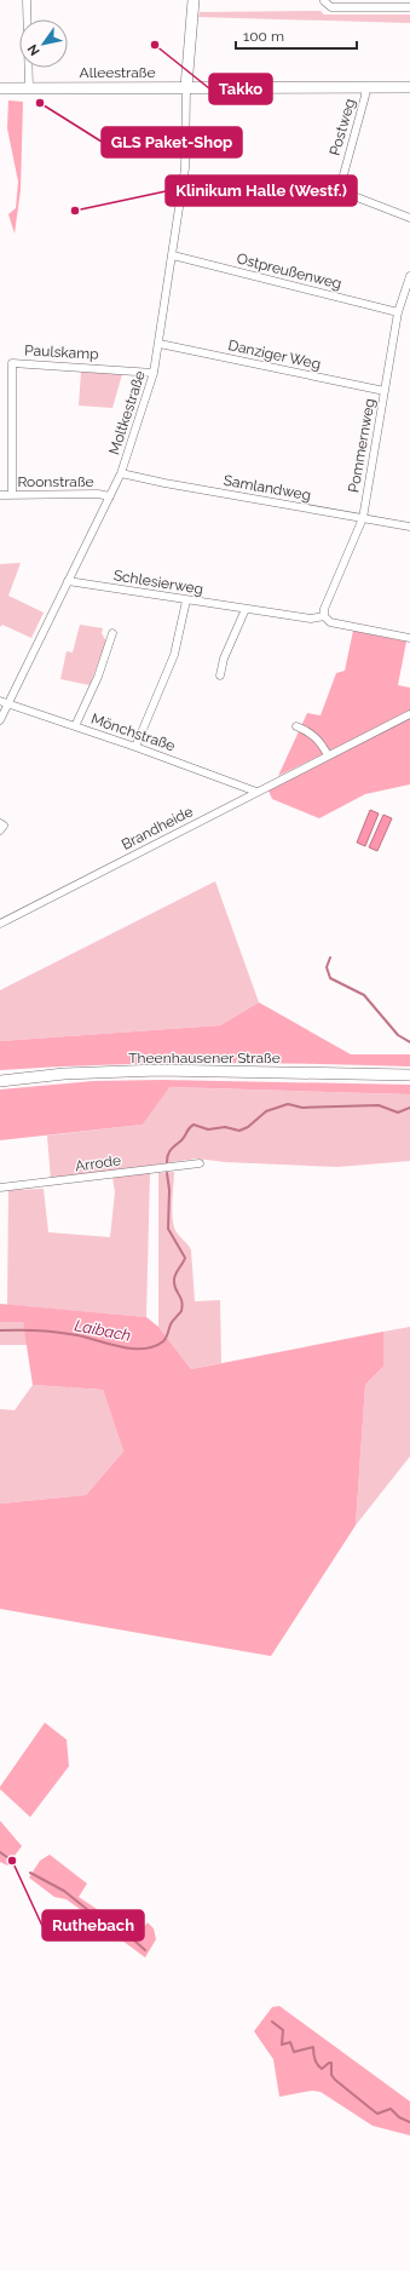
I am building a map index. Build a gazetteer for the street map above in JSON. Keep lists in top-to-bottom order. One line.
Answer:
{"streets":{"street":["Alleestraße","Postweg","Ostpreußenweg","Paulskamp","Danziger Weg","Moltkestraße","Pommernweg","Roonstraße","Samlandweg","Schlesierweg","Mönchstraße","Brandheide","Theenhausener Straße","Arrode"]},"crossings":[["Alleestraße","Postweg"],["Alleestraße","Moltkestraße"],["Ostpreußenweg","Moltkestraße"],["Ostpreußenweg","Pommernweg"],["Paulskamp","Moltkestraße"],["Paulskamp","Roonstraße"],["Danziger Weg","Moltkestraße"],["Danziger Weg","Pommernweg"],["Moltkestraße","Roonstraße"],["Moltkestraße","Samlandweg"],["Moltkestraße","Schlesierweg"],["Moltkestraße","Mönchstraße"],["Pommernweg","Samlandweg"],["Pommernweg","Schlesierweg"],["Mönchstraße","Brandheide"]],"water":["Laibach"],"places":["Takko","GLS Paket-Shop","Klinikum Halle (Westf.)","Ruthebach"],"scale_bar":"100 m","north":"bottom left"}
